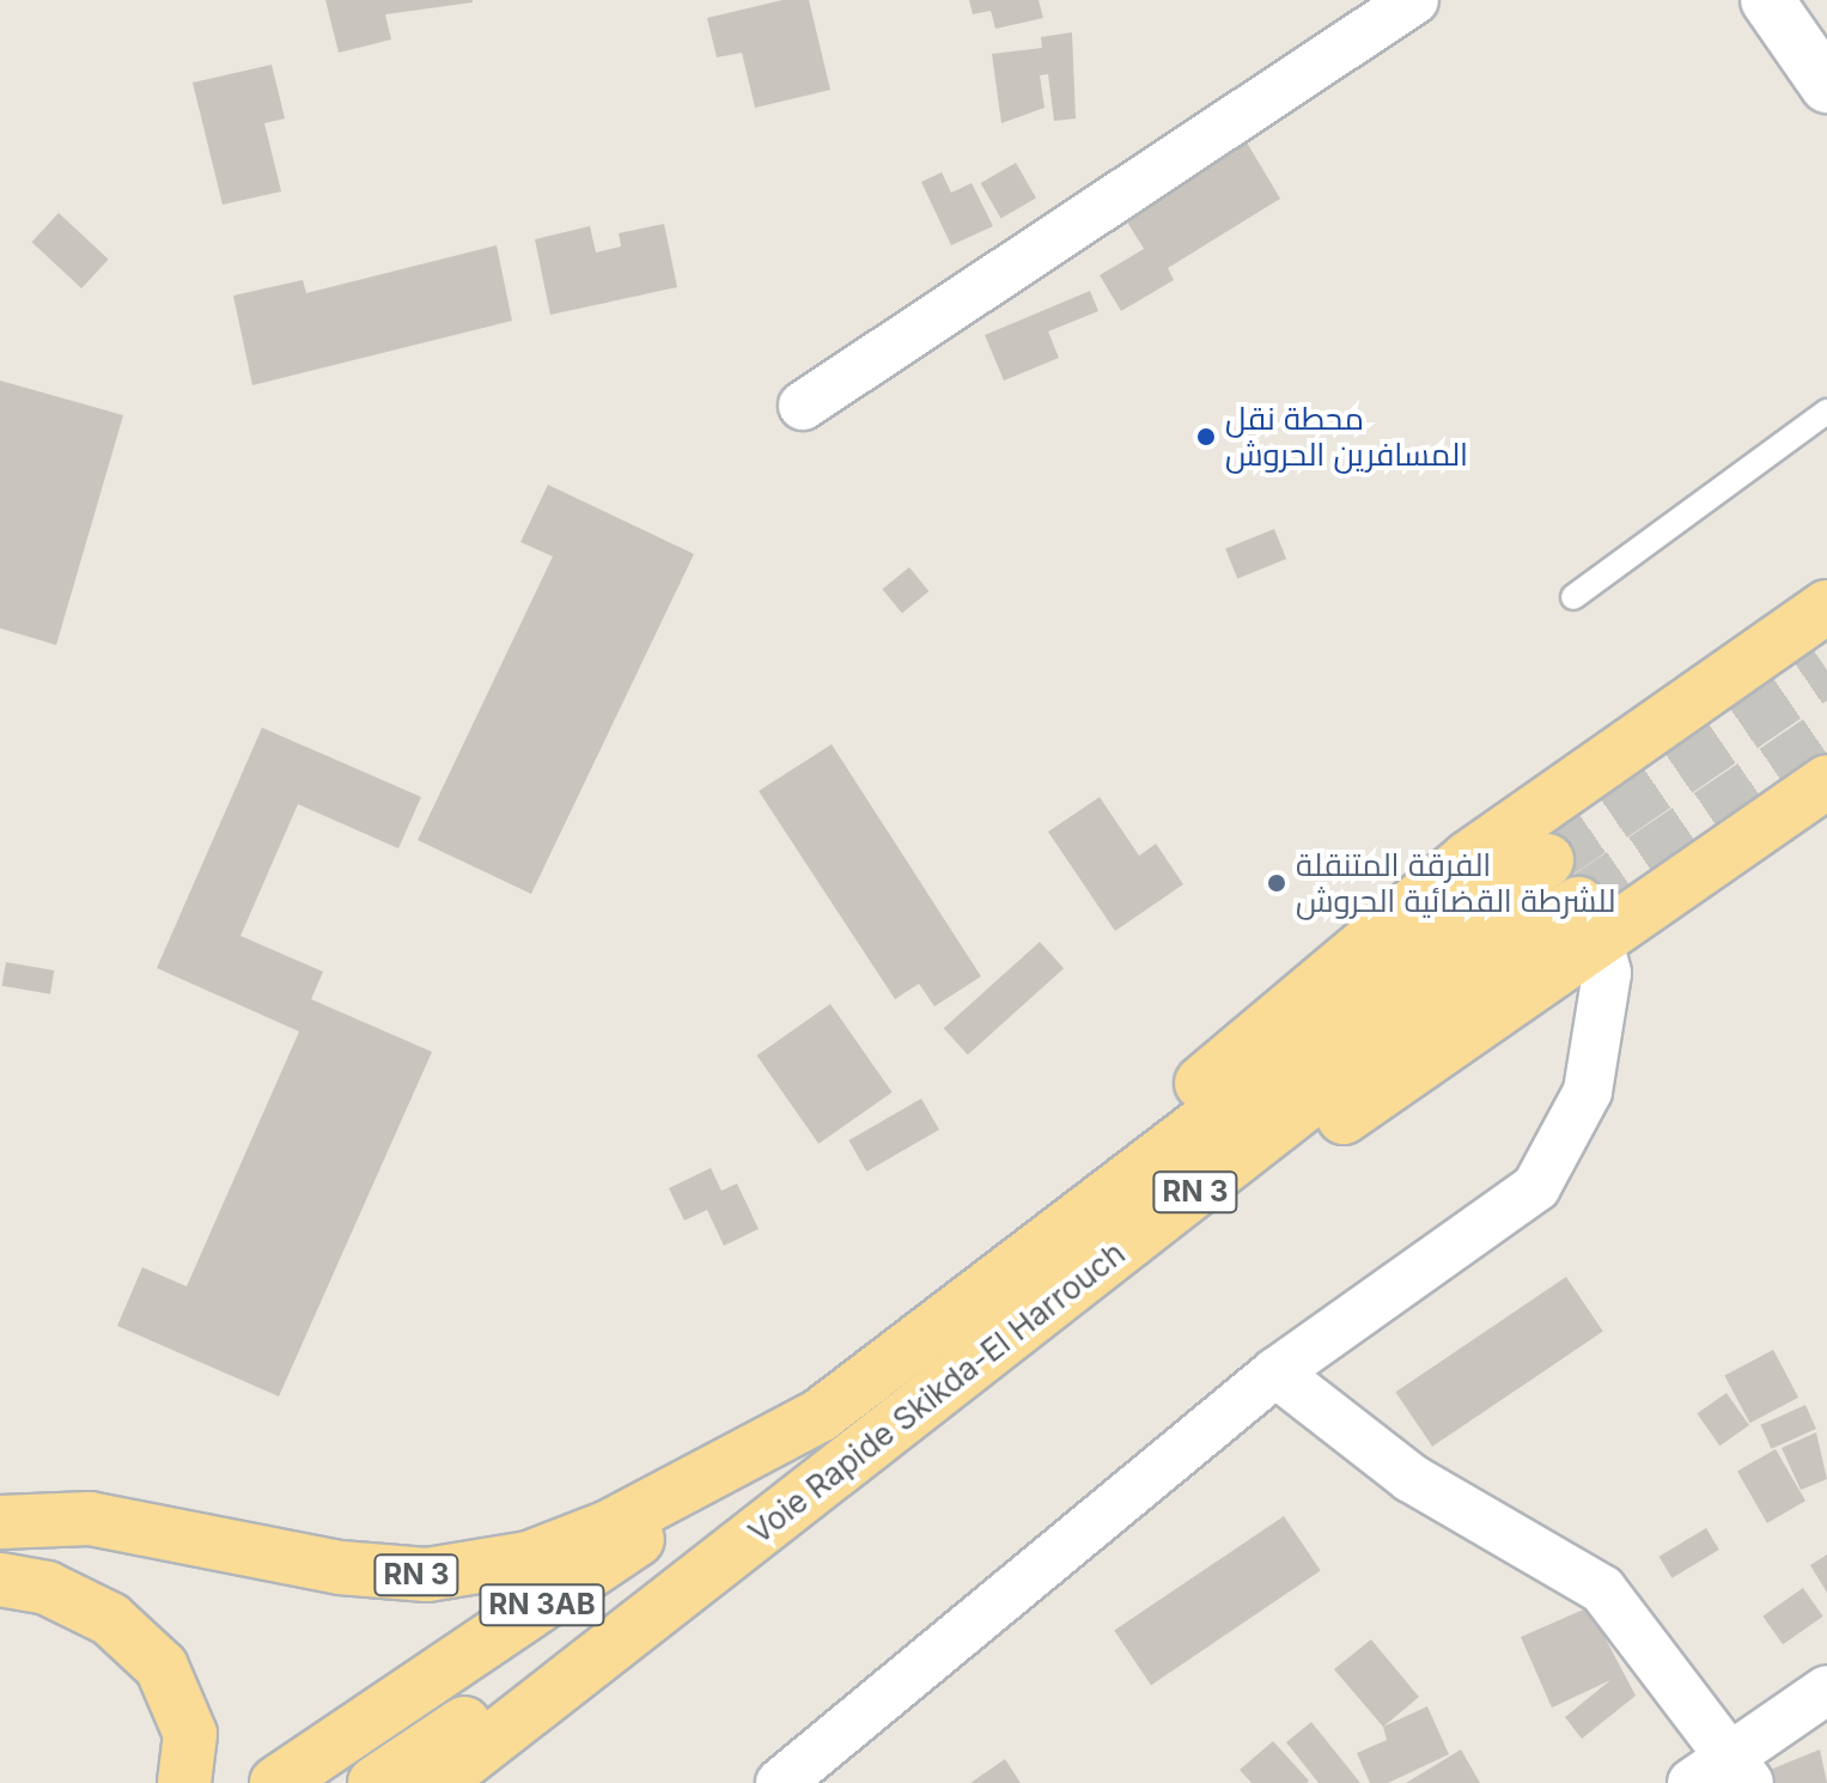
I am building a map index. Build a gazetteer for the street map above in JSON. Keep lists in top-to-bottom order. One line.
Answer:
{"streets":{"highway":["RN 3","Voie Rapide Skikda-El Harrouch","RN 3AB"]},"crossings":[["Voie Rapide Skikda-El Harrouch","RN 3AB"]],"places":["محطة نقل المسافرين الحروش","الفرقة المتنقلة للشرطة القضائية الحروش"]}
